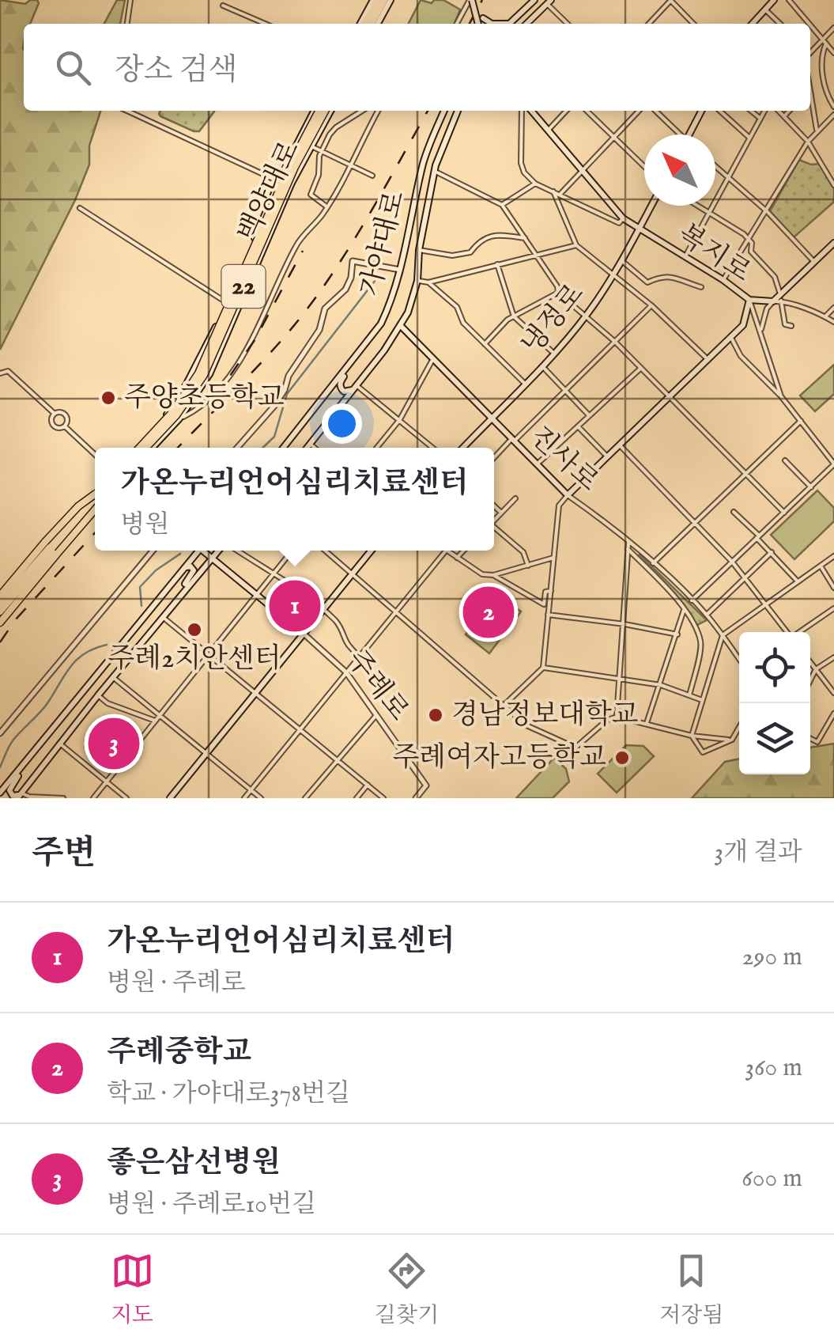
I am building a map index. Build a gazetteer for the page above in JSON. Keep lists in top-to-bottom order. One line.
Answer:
{"streets":{"highway":["22"],"main road":["백양대로","가야대로","복지로","냉정로","진사로","주례로"]},"crossings":[["가야대로","진사로"],["복지로","냉정로"],["냉정로","진사로"]],"places":["주양초등학교","주례2치안센터","경남정보대학교","주례여자고등학교"],"north":"top left","page":{"search":"장소 검색","popup":["가온누리언어심리치료센터","병원"],"pins":["1","2","3"],"heading":["주변","3개 결과"],"list":[{"mark":"1","name":"가온누리언어심리치료센터","note":"병원 · 주례로","value":"290 m"},{"mark":"2","name":"주례중학교","note":"학교 · 가야대로378번길","value":"360 m"},{"mark":"3","name":"좋은삼선병원","note":"병원 · 주례로10번길","value":"600 m"}],"nav":["지도","길찾기","저장됨"]}}
